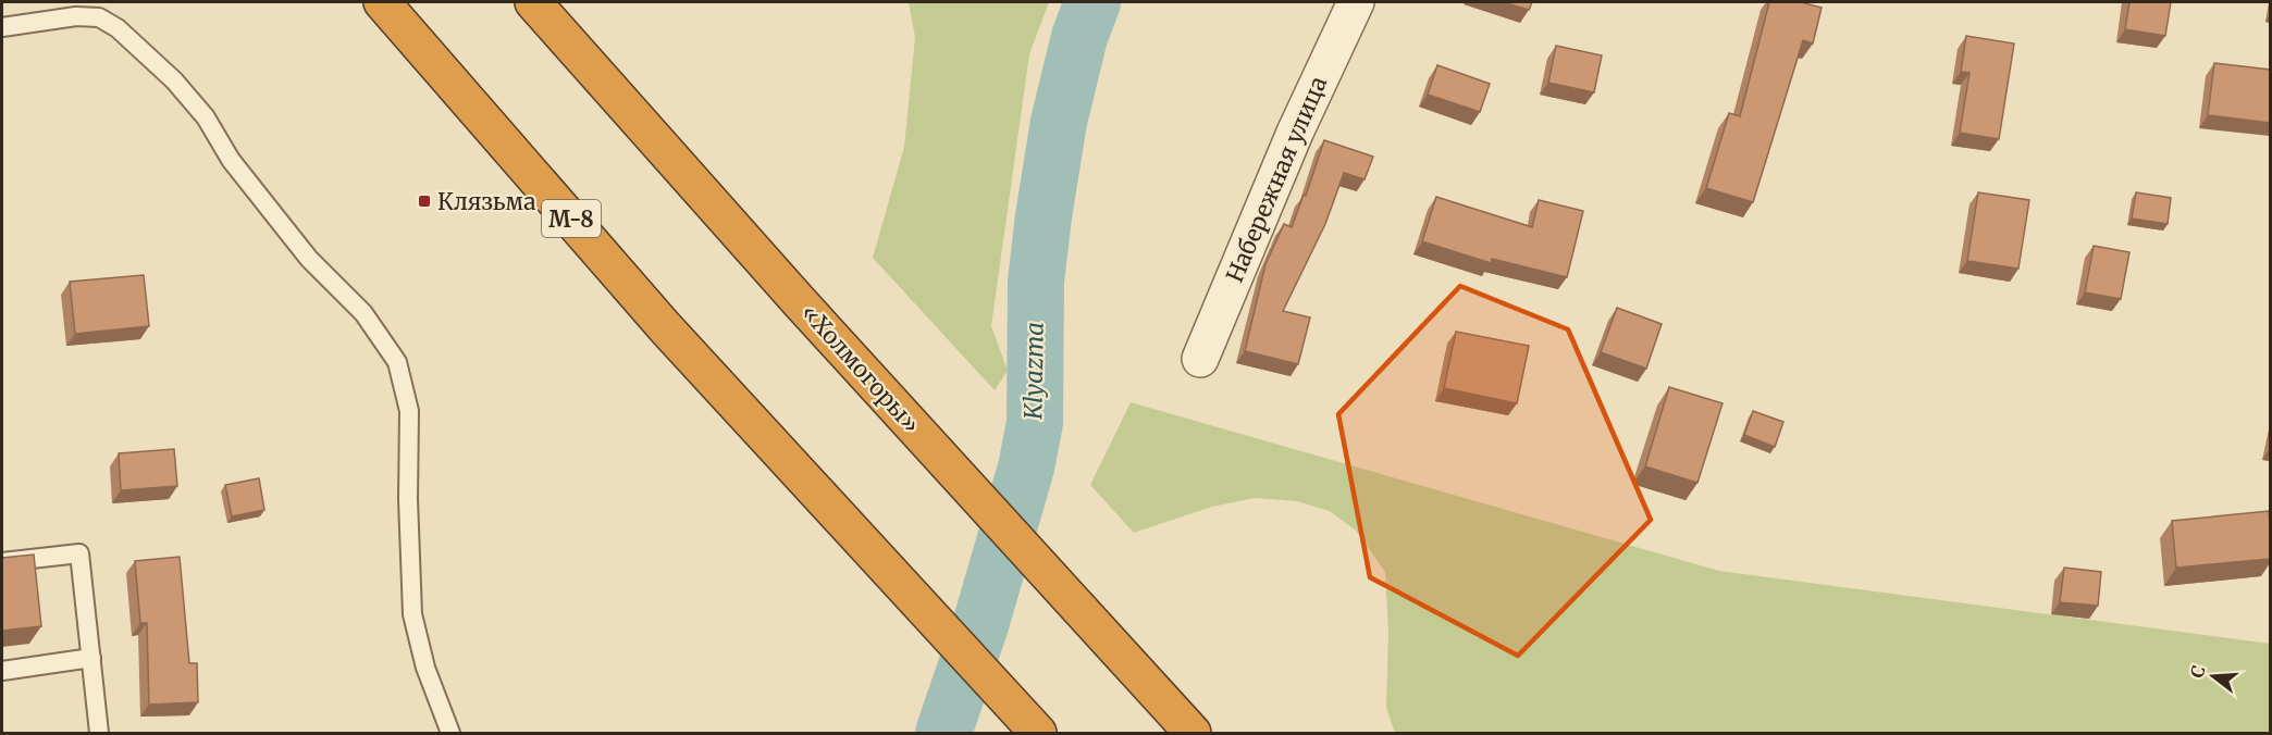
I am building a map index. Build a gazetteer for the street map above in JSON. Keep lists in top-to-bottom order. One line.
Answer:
{"streets":{"highway":["М-8","«Холмогоры»"],"street":["Набережная улица"]},"water":["Klyazma"],"places":{"transit":["Клязьма"]},"north":"left"}
